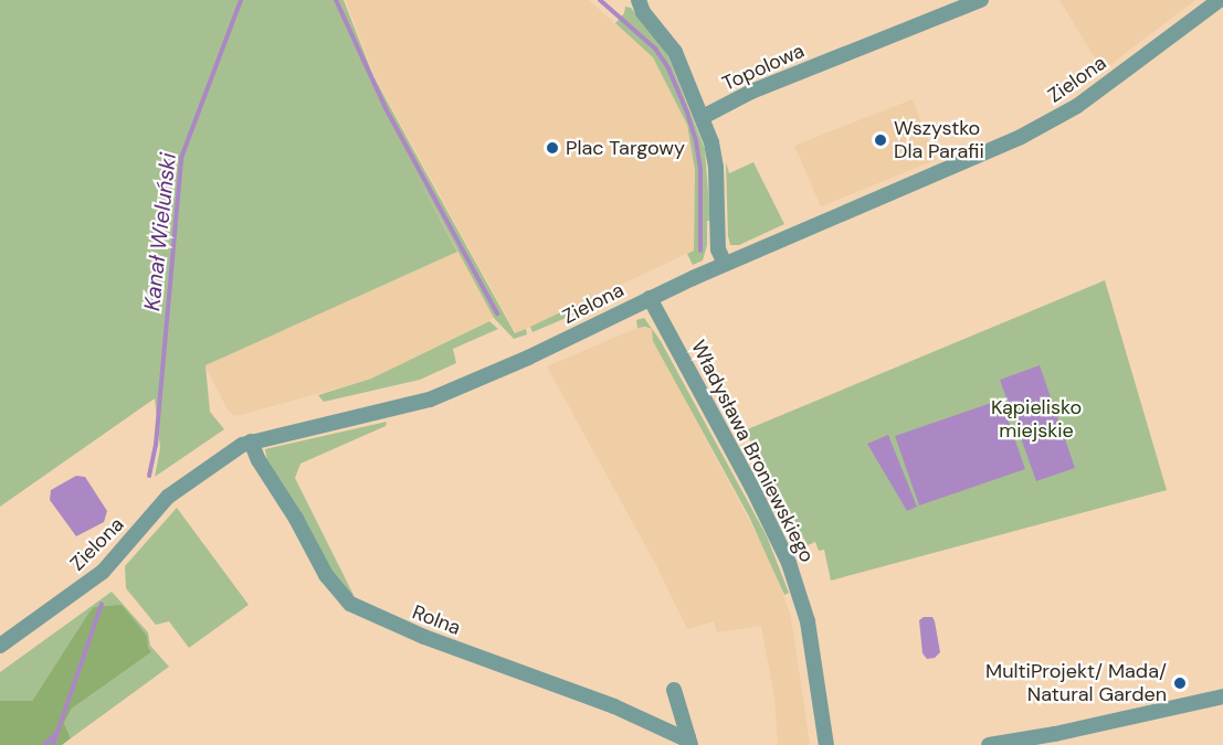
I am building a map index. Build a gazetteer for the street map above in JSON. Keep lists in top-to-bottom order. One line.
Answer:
{"streets":{"street":["Topolowa","Zielona","Władysława Broniewskiego","Rolna"]},"crossings":[["Zielona","Władysława Broniewskiego"],["Zielona","Rolna"]],"water":["Kanał Wieluński"],"parks":["Kąpielisko miejskie"],"places":["Wszystko Dla Parafii","Plac Targowy","MultiProjekt/ Mada/ Natural Garden"]}
